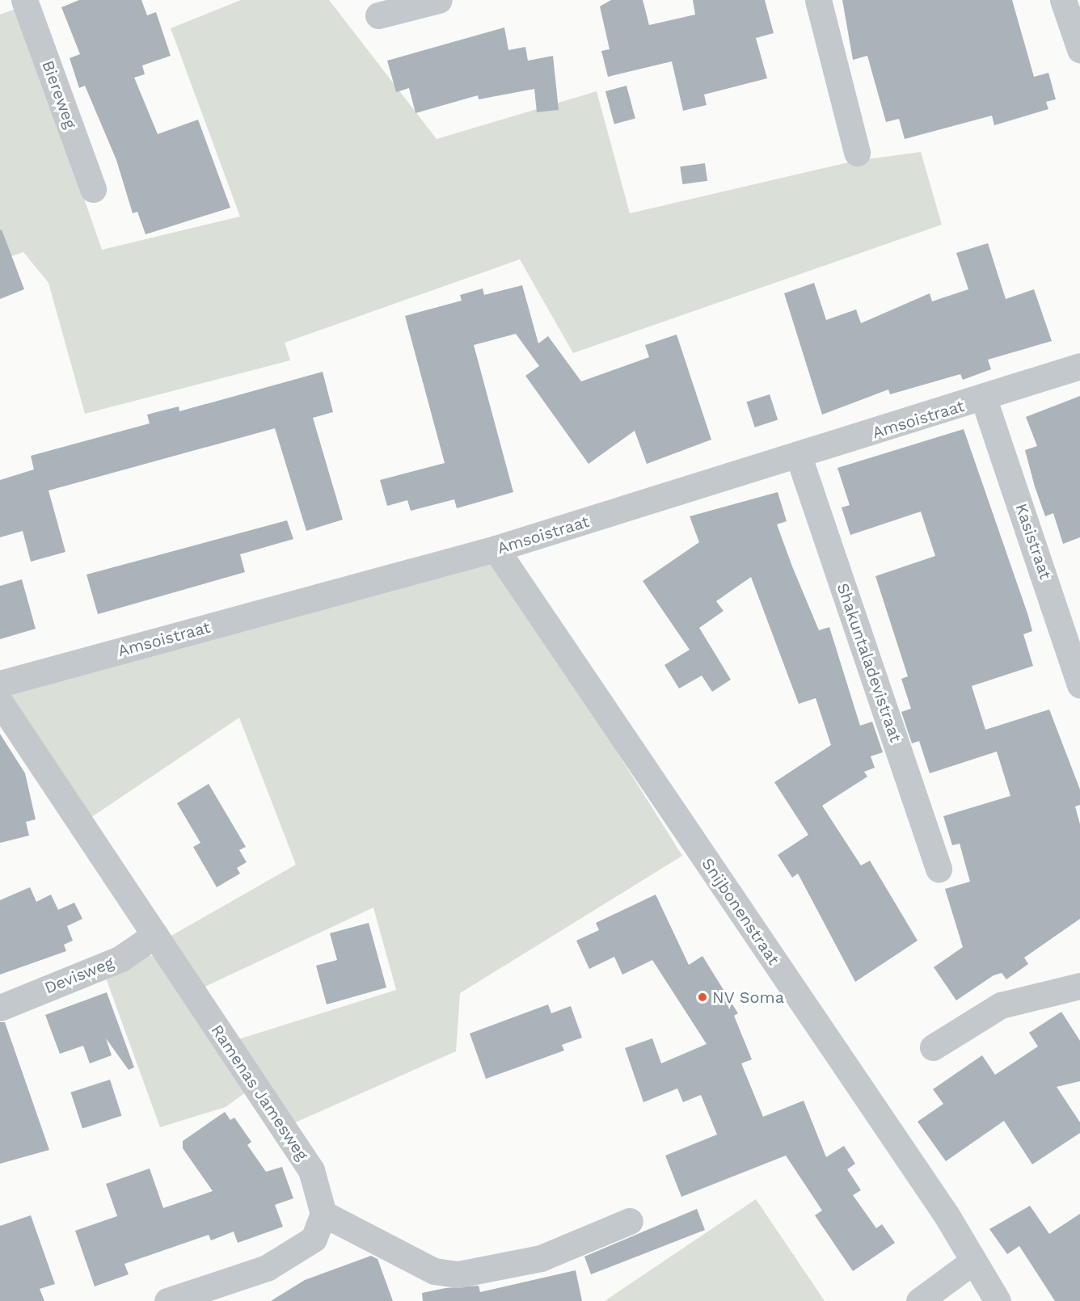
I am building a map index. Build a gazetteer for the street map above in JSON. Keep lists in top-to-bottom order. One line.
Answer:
{"streets":{"street":["Biereweg","Amsoistraat","Kasistraat","Shakuntaladevistraat","Snijbonenstraat","Devisweg","Ramenas Jamesweg"]},"crossings":[["Amsoistraat","Kasistraat"],["Amsoistraat","Shakuntaladevistraat"],["Amsoistraat","Snijbonenstraat"],["Devisweg","Ramenas Jamesweg"]],"places":["NV Soma"]}
